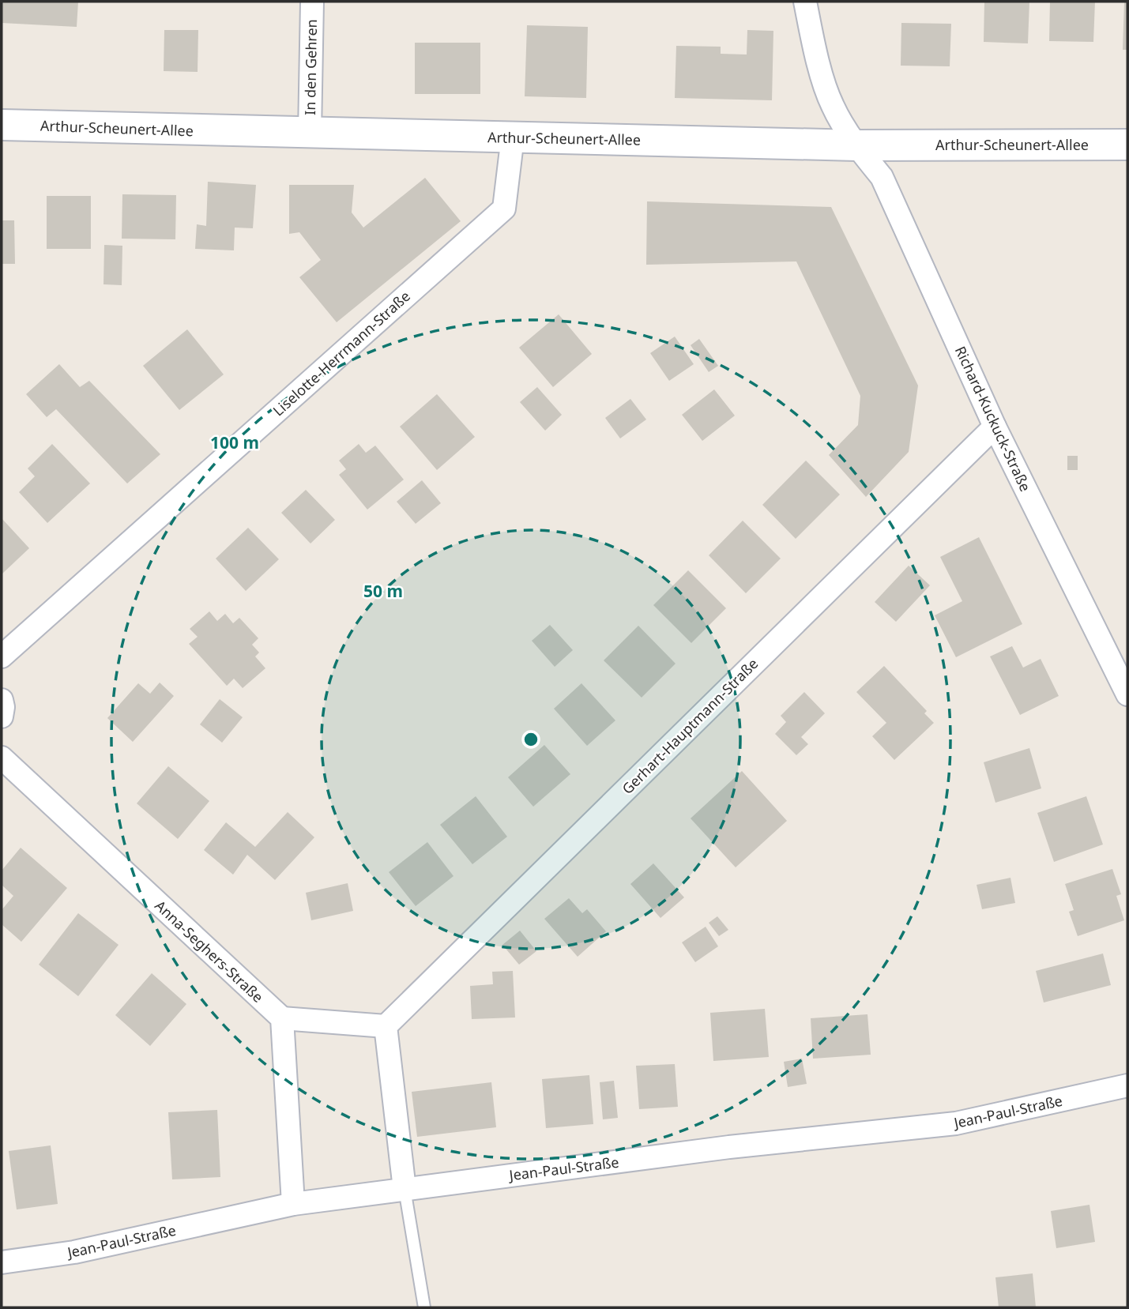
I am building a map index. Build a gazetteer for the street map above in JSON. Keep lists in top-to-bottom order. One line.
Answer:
{"streets":{"main road":["Arthur-Scheunert-Allee"],"street":["In den Gehren","Liselotte-Herrmann-Straße","Richard-Kuckuck-Straße","Gerhart-Hauptmann-Straße","Anna-Seghers-Straße","Jean-Paul-Straße"]},"crossings":[["In den Gehren","Arthur-Scheunert-Allee"],["Arthur-Scheunert-Allee","Liselotte-Herrmann-Straße"],["Arthur-Scheunert-Allee","Richard-Kuckuck-Straße"],["Richard-Kuckuck-Straße","Gerhart-Hauptmann-Straße"]],"rings":["100 m","50 m"]}
